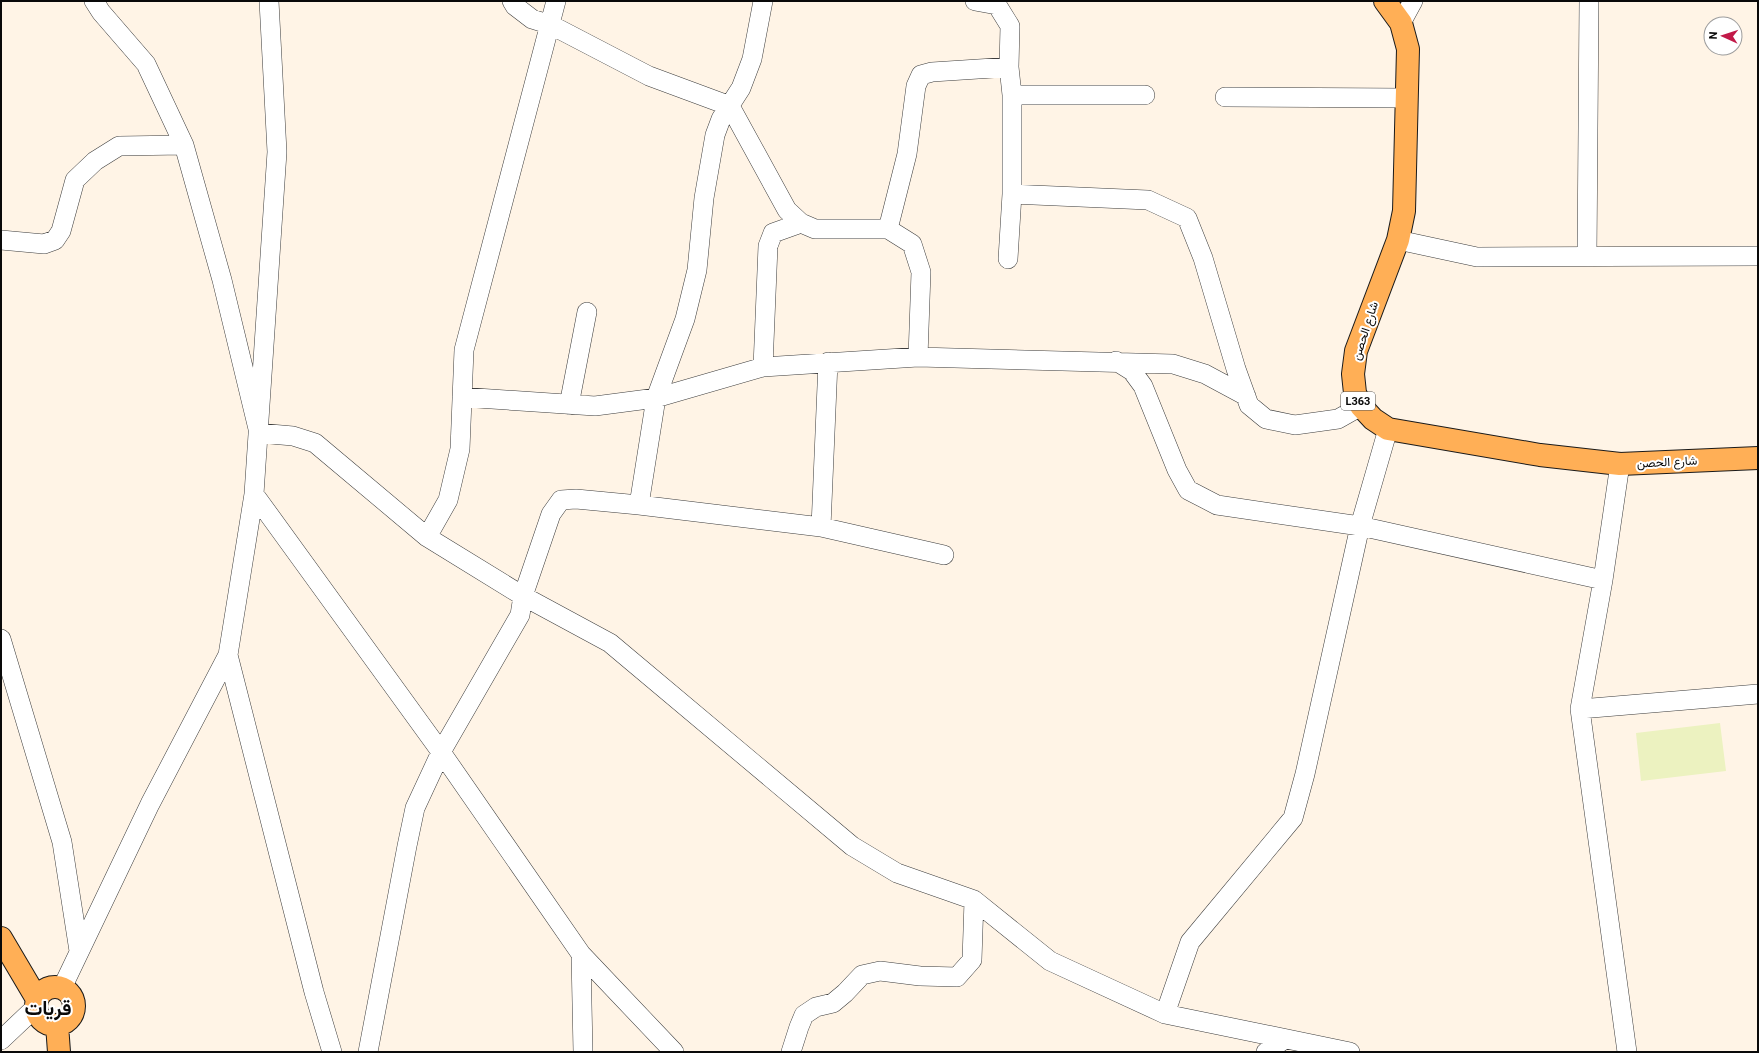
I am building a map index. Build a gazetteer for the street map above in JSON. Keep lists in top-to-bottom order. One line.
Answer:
{"streets":{"main road":["شارع الحصن","L363"]},"districts":["قريات"],"north":"left"}
